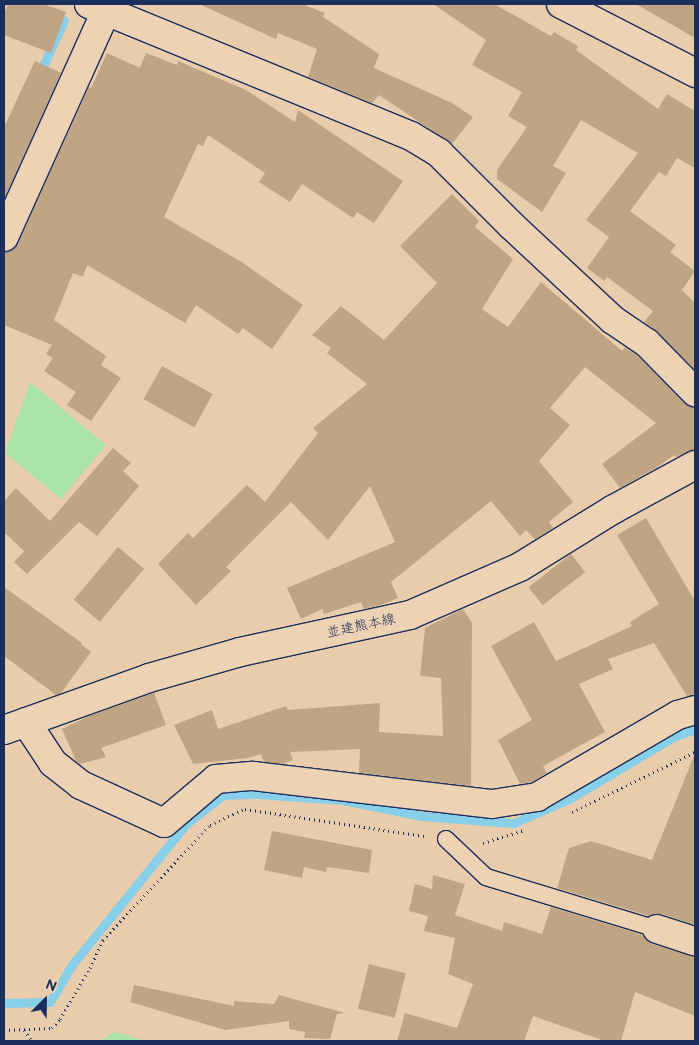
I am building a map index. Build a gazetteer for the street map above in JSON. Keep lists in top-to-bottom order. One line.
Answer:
{"streets":{"street":["並建熊本線"]},"north":"top right"}
